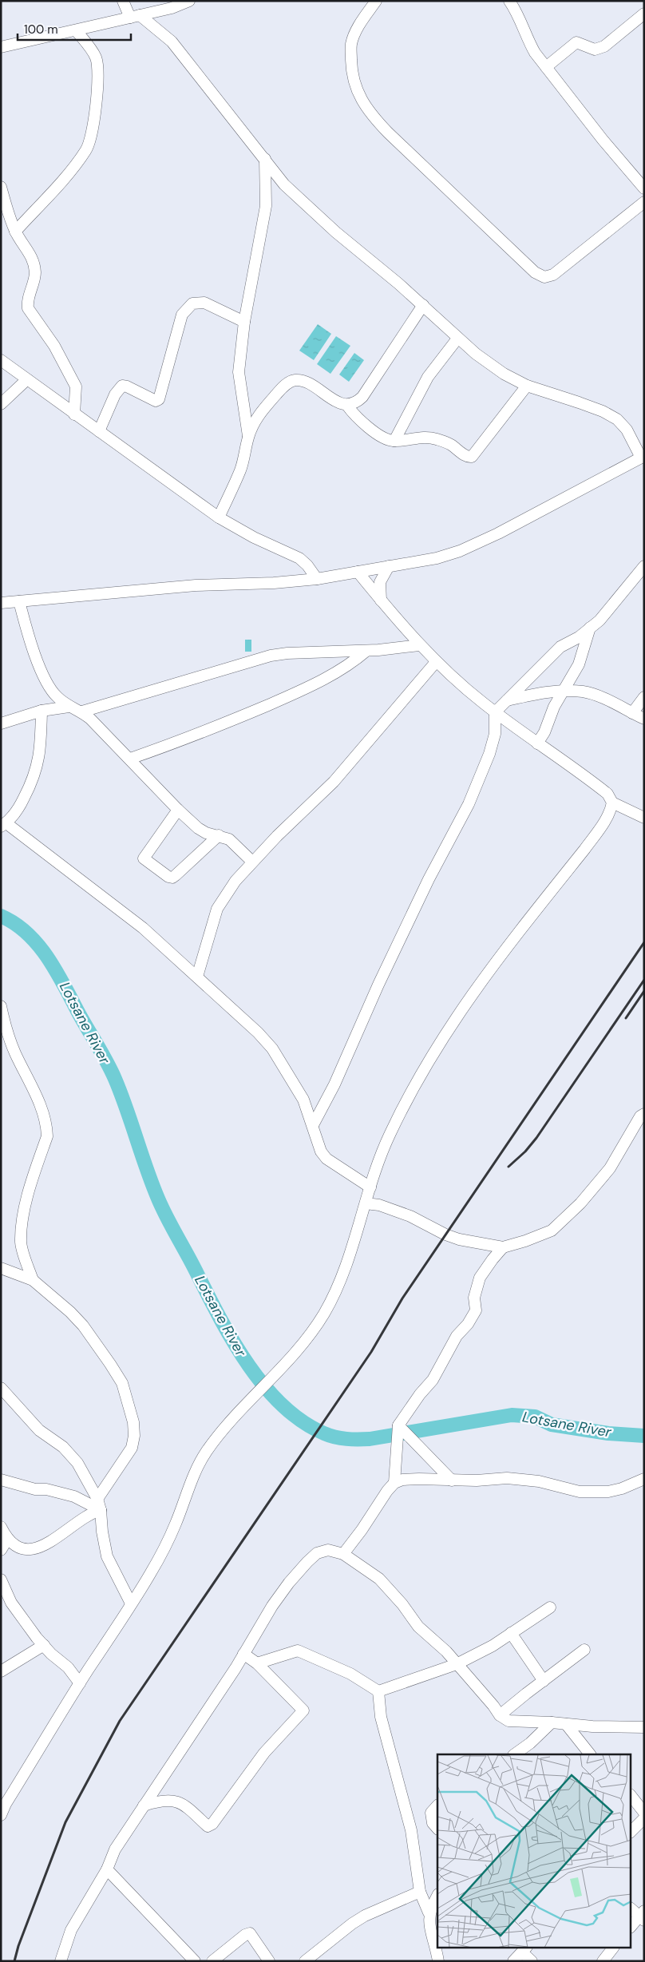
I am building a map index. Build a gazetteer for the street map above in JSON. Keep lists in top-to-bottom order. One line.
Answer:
{"water":["Lotsane River"],"scale_bar":"100 m"}
